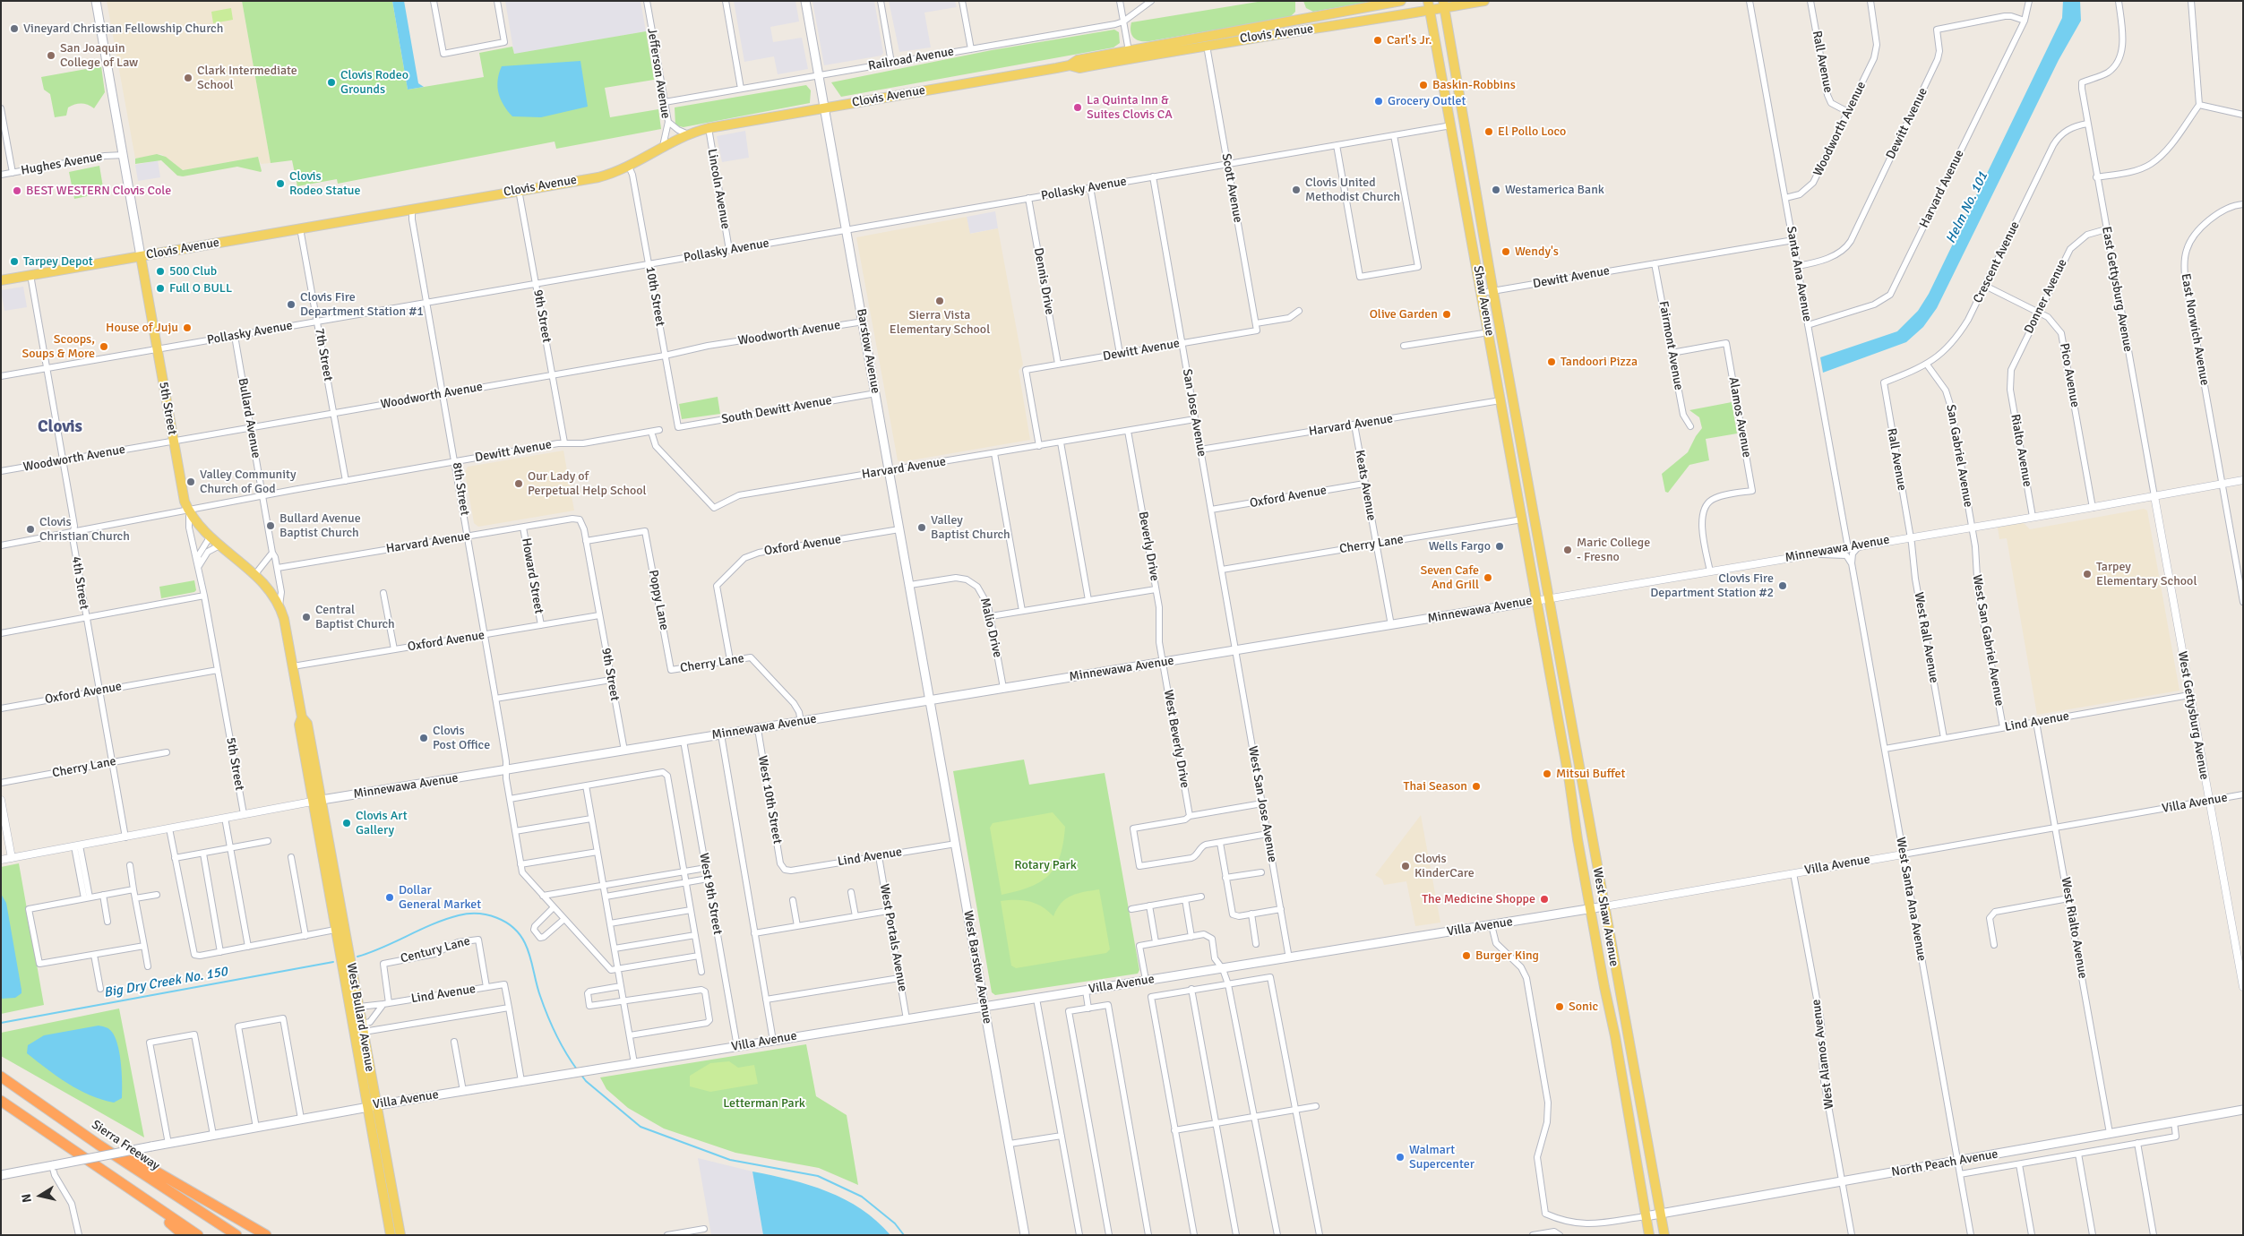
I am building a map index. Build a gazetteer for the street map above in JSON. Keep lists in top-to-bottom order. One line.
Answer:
{"streets":{"highway":["Sierra Freeway"],"main road":["Clovis Avenue","Shaw Avenue","Barstow Avenue","5th Street","Bullard Avenue","Minnewawa Avenue","Villa Avenue","West Shaw Avenue","West Barstow Avenue","West Bullard Avenue","North Peach Avenue"],"street":["Railroad Avenue","Rall Avenue","Jefferson Avenue","Dewitt Avenue","Woodworth Avenue","Hughes Avenue","Scott Avenue","Lincoln Avenue","Pollasky Avenue","Harvard Avenue","Crescent Avenue","Santa Ana Avenue","Dennis Drive","East Gettysburg Avenue","10th Street","Donner Avenue","9th Street","East Norwich Avenue","Fairmont Avenue","7th Street","Pico Avenue","South Dewitt Avenue","San Jose Avenue","Alamos Avenue","Rialto Avenue","San Gabriel Avenue","Keats Avenue","8th Street","Oxford Avenue","Cherry Lane","Beverly Drive","Howard Street","4th Street","Poppy Lane","Malio Drive","West Rall Avenue","West San Gabriel Avenue","West Gettysburg Avenue","Lind Avenue","West Beverly Drive","West 10th Street","West San Jose Avenue","West 9th Street","West Santa Ana Avenue","West Rialto Avenue","West Portals Avenue","Century Lane","West Alamos Avenue"]},"crossings":[["Clovis Avenue","Jefferson Avenue"],["Clovis Avenue","Scott Avenue"],["Clovis Avenue","Lincoln Avenue"],["Clovis Avenue","10th Street"],["Clovis Avenue","Shaw Avenue"],["Clovis Avenue","9th Street"],["Clovis Avenue","Barstow Avenue"],["Clovis Avenue","7th Street"],["Clovis Avenue","5th Street"],["Clovis Avenue","8th Street"],["Clovis Avenue","4th Street"],["Railroad Avenue","Jefferson Avenue"],["Railroad Avenue","Barstow Avenue"],["Rall Avenue","Woodworth Avenue"],["Rall Avenue","Crescent Avenue"],["Rall Avenue","Minnewawa Avenue"],["Rall Avenue","West Rall Avenue"],["Dewitt Avenue","Scott Avenue"],["Dewitt Avenue","Harvard Avenue"],["Dewitt Avenue","Santa Ana Avenue"],["Dewitt Avenue","Dennis Drive"],["Dewitt Avenue","Shaw Avenue"],["Dewitt Avenue","9th Street"],["Dewitt Avenue","Fairmont Avenue"],["Dewitt Avenue","7th Street"],["Dewitt Avenue","San Jose Avenue"],["Dewitt Avenue","Bullard Avenue"],["Dewitt Avenue","8th Street"],["Woodworth Avenue","Santa Ana Avenue"],["Woodworth Avenue","10th Street"],["Woodworth Avenue","9th Street"],["Woodworth Avenue","Barstow Avenue"],["Woodworth Avenue","7th Street"],["Woodworth Avenue","5th Street"],["Woodworth Avenue","Bullard Avenue"],["Woodworth Avenue","8th Street"],["Woodworth Avenue","4th Street"],["Hughes Avenue","5th Street"],["Scott Avenue","Pollasky Avenue"],["Lincoln Avenue","Pollasky Avenue"],["Pollasky Avenue","Dennis Drive"],["Pollasky Avenue","10th Street"],["Pollasky Avenue","Shaw Avenue"],["Pollasky Avenue","9th Street"],["Pollasky Avenue","Barstow Avenue"],["Pollasky Avenue","7th Street"],["Pollasky Avenue","5th Street"],["Pollasky Avenue","San Jose Avenue"],["Pollasky Avenue","Bullard Avenue"],["Pollasky Avenue","8th Street"],["Pollasky Avenue","4th Street"],["Harvard Avenue","Santa Ana Avenue"],["Harvard Avenue","Shaw Avenue"],["Harvard Avenue","9th Street"],["Harvard Avenue","Barstow Avenue"],["Harvard Avenue","San Jose Avenue"],["Harvard Avenue","Bullard Avenue"],["Harvard Avenue","Keats Avenue"],["Harvard Avenue","8th Street"],["Harvard Avenue","Beverly Drive"],["Harvard Avenue","Howard Street"],["Crescent Avenue","East Gettysburg Avenue"],["Crescent Avenue","Pico Avenue"],["Crescent Avenue","San Gabriel Avenue"],["Santa Ana Avenue","Minnewawa Avenue"],["East Gettysburg Avenue","Donner Avenue"],["East Gettysburg Avenue","Minnewawa Avenue"],["East Gettysburg Avenue","West Gettysburg Avenue"],["10th Street","South Dewitt Avenue"],["Donner Avenue","Pico Avenue"],["Donner Avenue","Rialto Avenue"],["Shaw Avenue","Cherry Lane"],["Shaw Avenue","Minnewawa Avenue"],["Shaw Avenue","West Shaw Avenue"],["9th Street","Oxford Avenue"],["9th Street","Minnewawa Avenue"],["9th Street","Poppy Lane"],["East Norwich Avenue","Minnewawa Avenue"],["Fairmont Avenue","Alamos Avenue"],["Barstow Avenue","South Dewitt Avenue"],["Barstow Avenue","Oxford Avenue"],["Barstow Avenue","Minnewawa Avenue"],["Barstow Avenue","Malio Drive"],["Barstow Avenue","West Barstow Avenue"],["Pico Avenue","Minnewawa Avenue"],["5th Street","Bullard Avenue"],["5th Street","Oxford Avenue"],["5th Street","Minnewawa Avenue"],["San Jose Avenue","Oxford Avenue"],["San Jose Avenue","Cherry Lane"],["San Jose Avenue","Minnewawa Avenue"],["San Jose Avenue","West San Jose Avenue"],["Alamos Avenue","Minnewawa Avenue"],["Bullard Avenue","Oxford Avenue"],["Bullard Avenue","Minnewawa Avenue"],["Bullard Avenue","West Bullard Avenue"],["Rialto Avenue","Minnewawa Avenue"],["San Gabriel Avenue","Minnewawa Avenue"],["San Gabriel Avenue","West San Gabriel Avenue"],["Keats Avenue","Oxford Avenue"],["Keats Avenue","Cherry Lane"],["Keats Avenue","Minnewawa Avenue"],["8th Street","Oxford Avenue"],["8th Street","Minnewawa Avenue"],["Oxford Avenue","Cherry Lane"],["Oxford Avenue","Howard Street"],["Oxford Avenue","4th Street"],["Cherry Lane","Minnewawa Avenue"],["Cherry Lane","4th Street"],["Cherry Lane","Poppy Lane"],["Beverly Drive","Minnewawa Avenue"],["Beverly Drive","West Beverly Drive"],["Minnewawa Avenue","4th Street"],["Minnewawa Avenue","Malio Drive"],["Minnewawa Avenue","West Rall Avenue"],["Minnewawa Avenue","West San Gabriel Avenue"],["Minnewawa Avenue","West Gettysburg Avenue"],["Minnewawa Avenue","West Beverly Drive"],["Minnewawa Avenue","West 10th Street"],["Minnewawa Avenue","West San Jose Avenue"],["Minnewawa Avenue","West 9th Street"],["Minnewawa Avenue","West Shaw Avenue"],["Minnewawa Avenue","West Barstow Avenue"],["Minnewawa Avenue","West Bullard Avenue"],["West Rall Avenue","Lind Avenue"],["West San Gabriel Avenue","Lind Avenue"],["West Gettysburg Avenue","Lind Avenue"],["West Gettysburg Avenue","Villa Avenue"],["Lind Avenue","West 10th Street"],["Lind Avenue","West Santa Ana Avenue"],["Lind Avenue","West Rialto Avenue"],["Lind Avenue","West Portals Avenue"],["Lind Avenue","Century Lane"],["Lind Avenue","West Barstow Avenue"],["Lind Avenue","West Bullard Avenue"],["Villa Avenue","West San Jose Avenue"],["Villa Avenue","West 9th Street"],["Villa Avenue","West Santa Ana Avenue"],["Villa Avenue","West Shaw Avenue"],["Villa Avenue","West Rialto Avenue"],["Villa Avenue","West Portals Avenue"],["Villa Avenue","West Barstow Avenue"],["Villa Avenue","West Bullard Avenue"],["Villa Avenue","West Alamos Avenue"],["West Santa Ana Avenue","North Peach Avenue"],["West Shaw Avenue","North Peach Avenue"],["West Rialto Avenue","North Peach Avenue"],["West Alamos Avenue","North Peach Avenue"]],"districts":["Clovis"],"water":["Helm No. 101","Big Dry Creek No. 150"],"parks":["Rotary Park","Letterman Park"],"places":["Vineyard Christian Fellowship Church","Carl's Jr.","San Joaquin College of Law","Clark Intermediate School","Clovis Rodeo Grounds","Baskin-Robbins","Grocery Outlet","La Quinta Inn & Suites Clovis CA","El Pollo Loco","Clovis Rodeo Statue","Clovis United Methodist Church","Westamerica Bank","BEST WESTERN Clovis Cole","Wendy's","Tarpey Depot","500 Club","Full O BULL","Sierra Vista Elementary School","Clovis Fire Department Station #1","Olive Garden","House of Juju","Scoops, Soups & More","Tandoori Pizza","Valley Community Church of God","Our Lady of Perpetual Help School","Bullard Avenue Baptist Church","Valley Baptist Church","Clovis Christian Church","Wells Fargo","Maric College - Fresno","Tarpey Elementary School","Seven Cafe And Grill","Clovis Fire Department Station #2","Central Baptist Church","Clovis Post Office","Mitsui Buffet","Thai Season","Clovis Art Gallery","Clovis KinderCare","Dollar General Market","The Medicine Shoppe","Burger King","Sonic","Walmart Supercenter"],"north":"left"}
